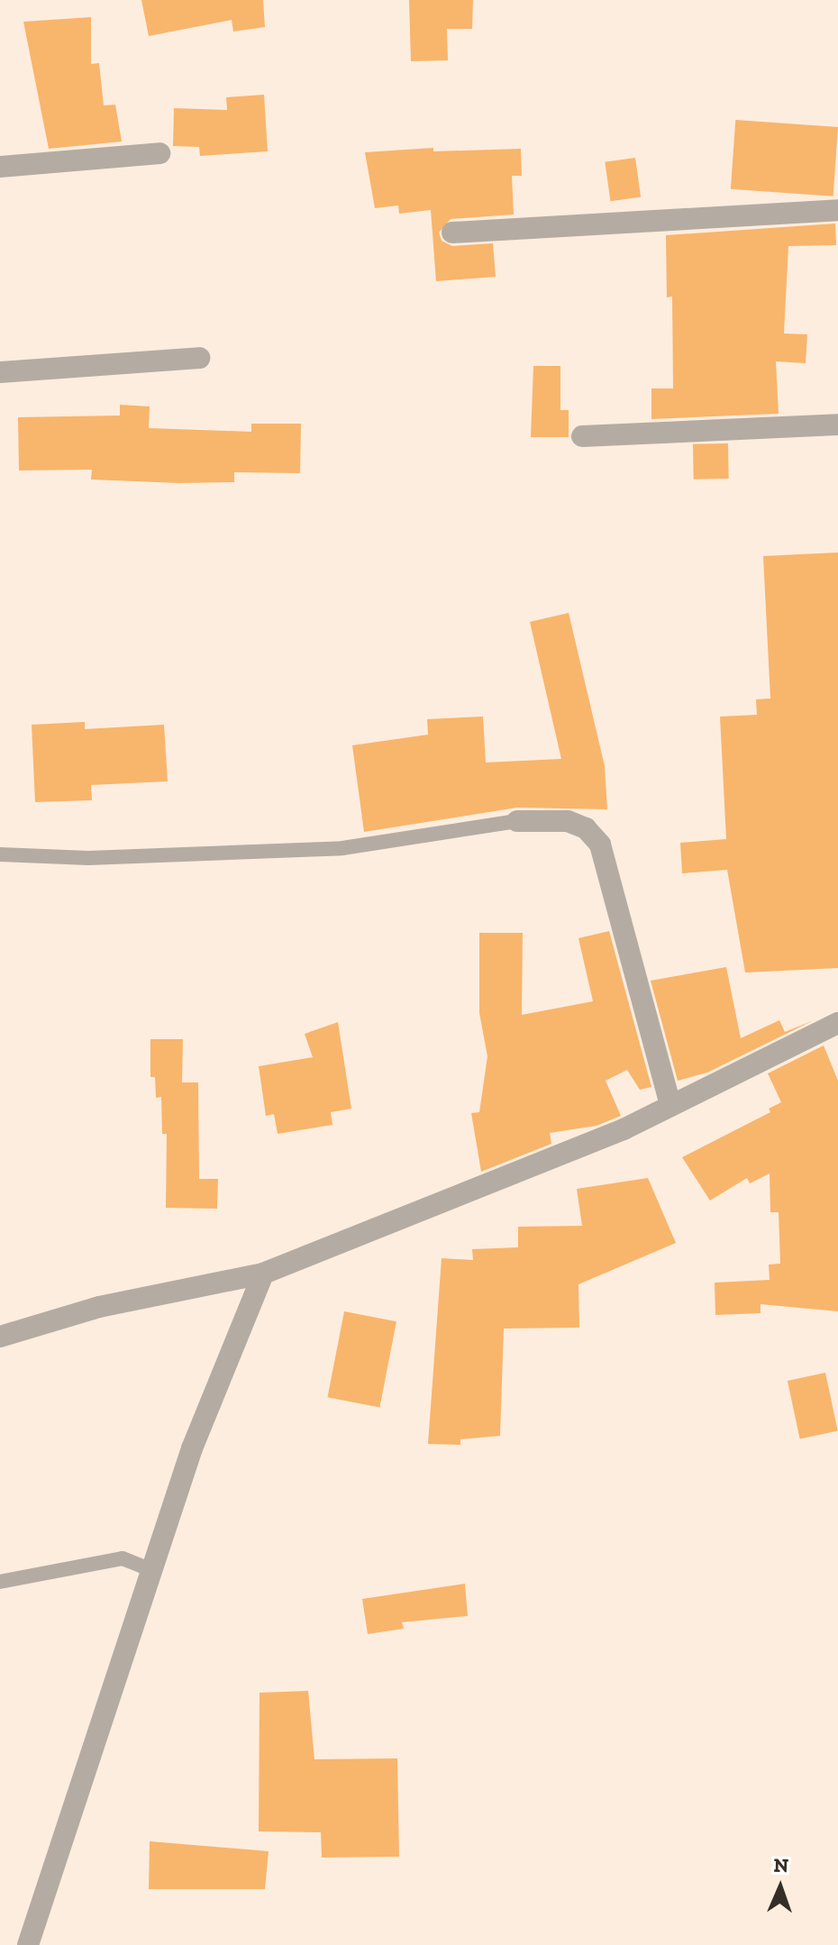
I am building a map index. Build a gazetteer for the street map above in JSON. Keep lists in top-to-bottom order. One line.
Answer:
{"north":"top"}
